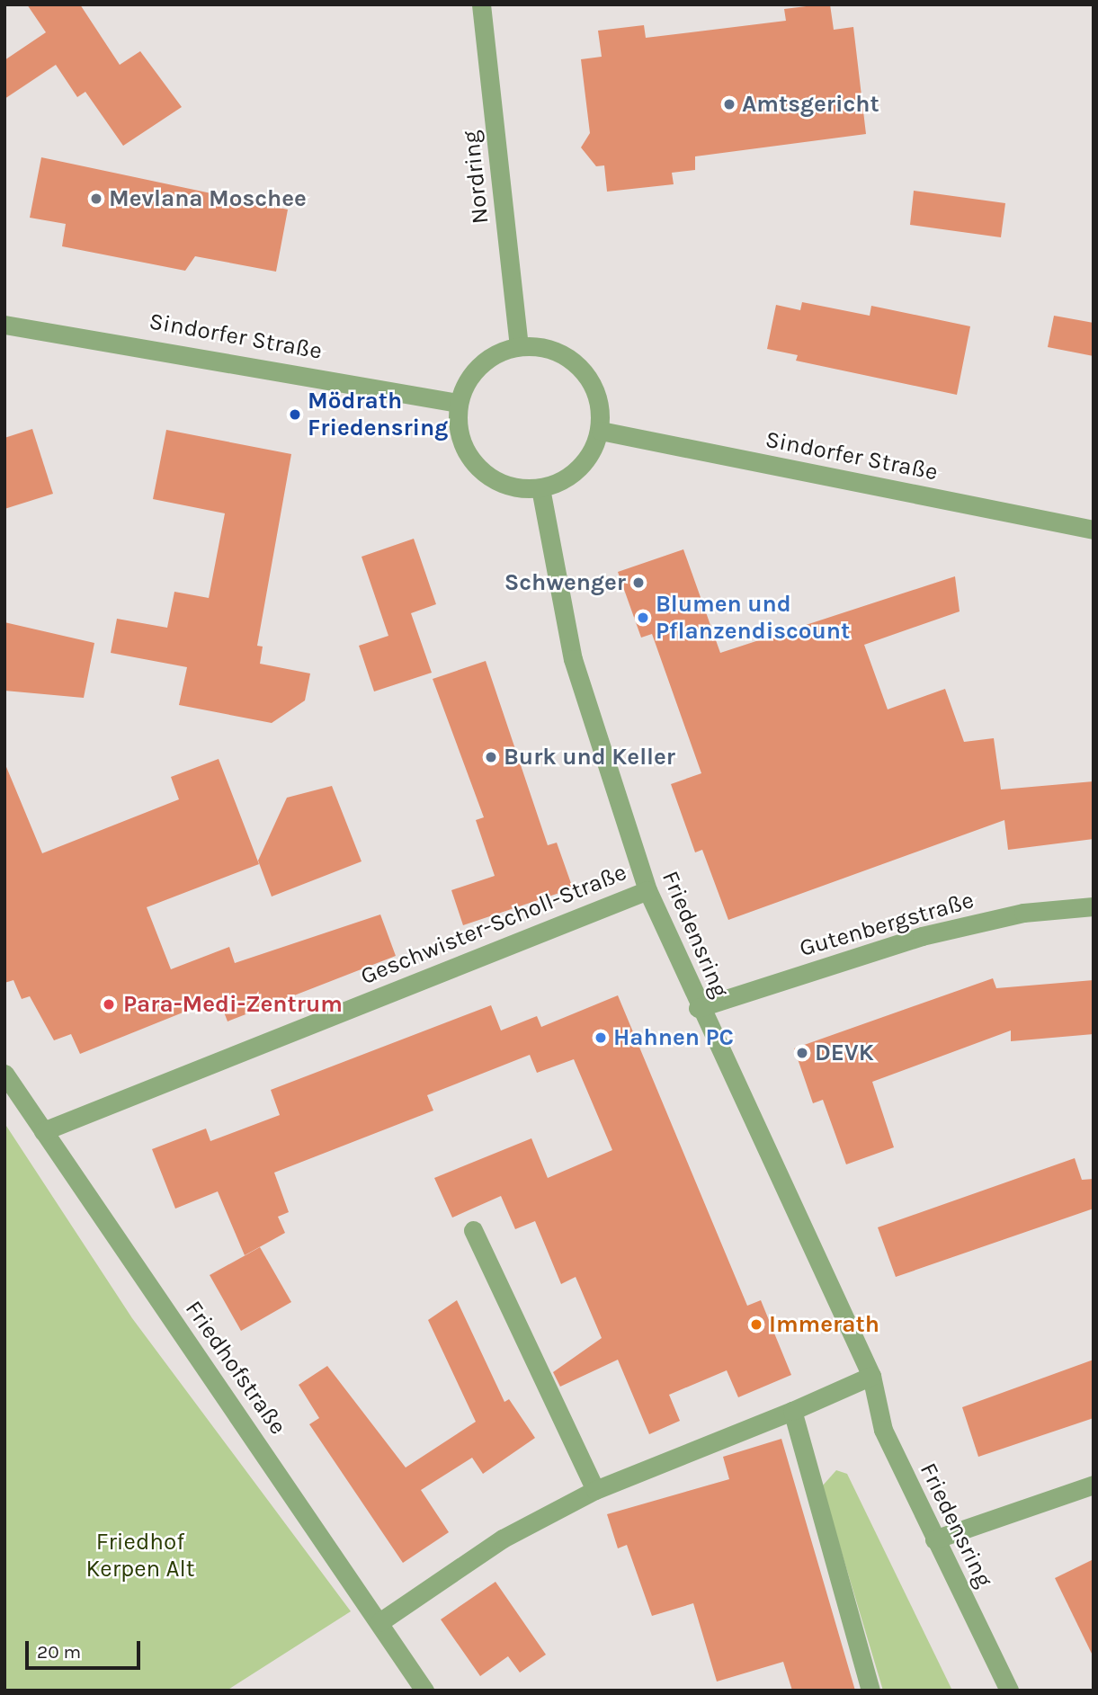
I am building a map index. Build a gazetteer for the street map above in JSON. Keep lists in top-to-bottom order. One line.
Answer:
{"streets":{"street":["Nordring","Sindorfer Straße","Geschwister-Scholl-Straße","Gutenbergstraße","Friedensring","Friedhofstraße"]},"crossings":[["Nordring","Sindorfer Straße"],["Nordring","Friedensring"],["Sindorfer Straße","Friedensring"],["Geschwister-Scholl-Straße","Friedensring"],["Geschwister-Scholl-Straße","Friedhofstraße"],["Gutenbergstraße","Friedensring"]],"parks":["Friedhof Kerpen Alt"],"places":["Amtsgericht","Mevlana Moschee","Mödrath Friedensring","Schwenger","Blumen und Pflanzendiscount","Burk und Keller","Para-Medi-Zentrum","Hahnen PC","DEVK","Immerath"],"scale_bar":"20 m"}
